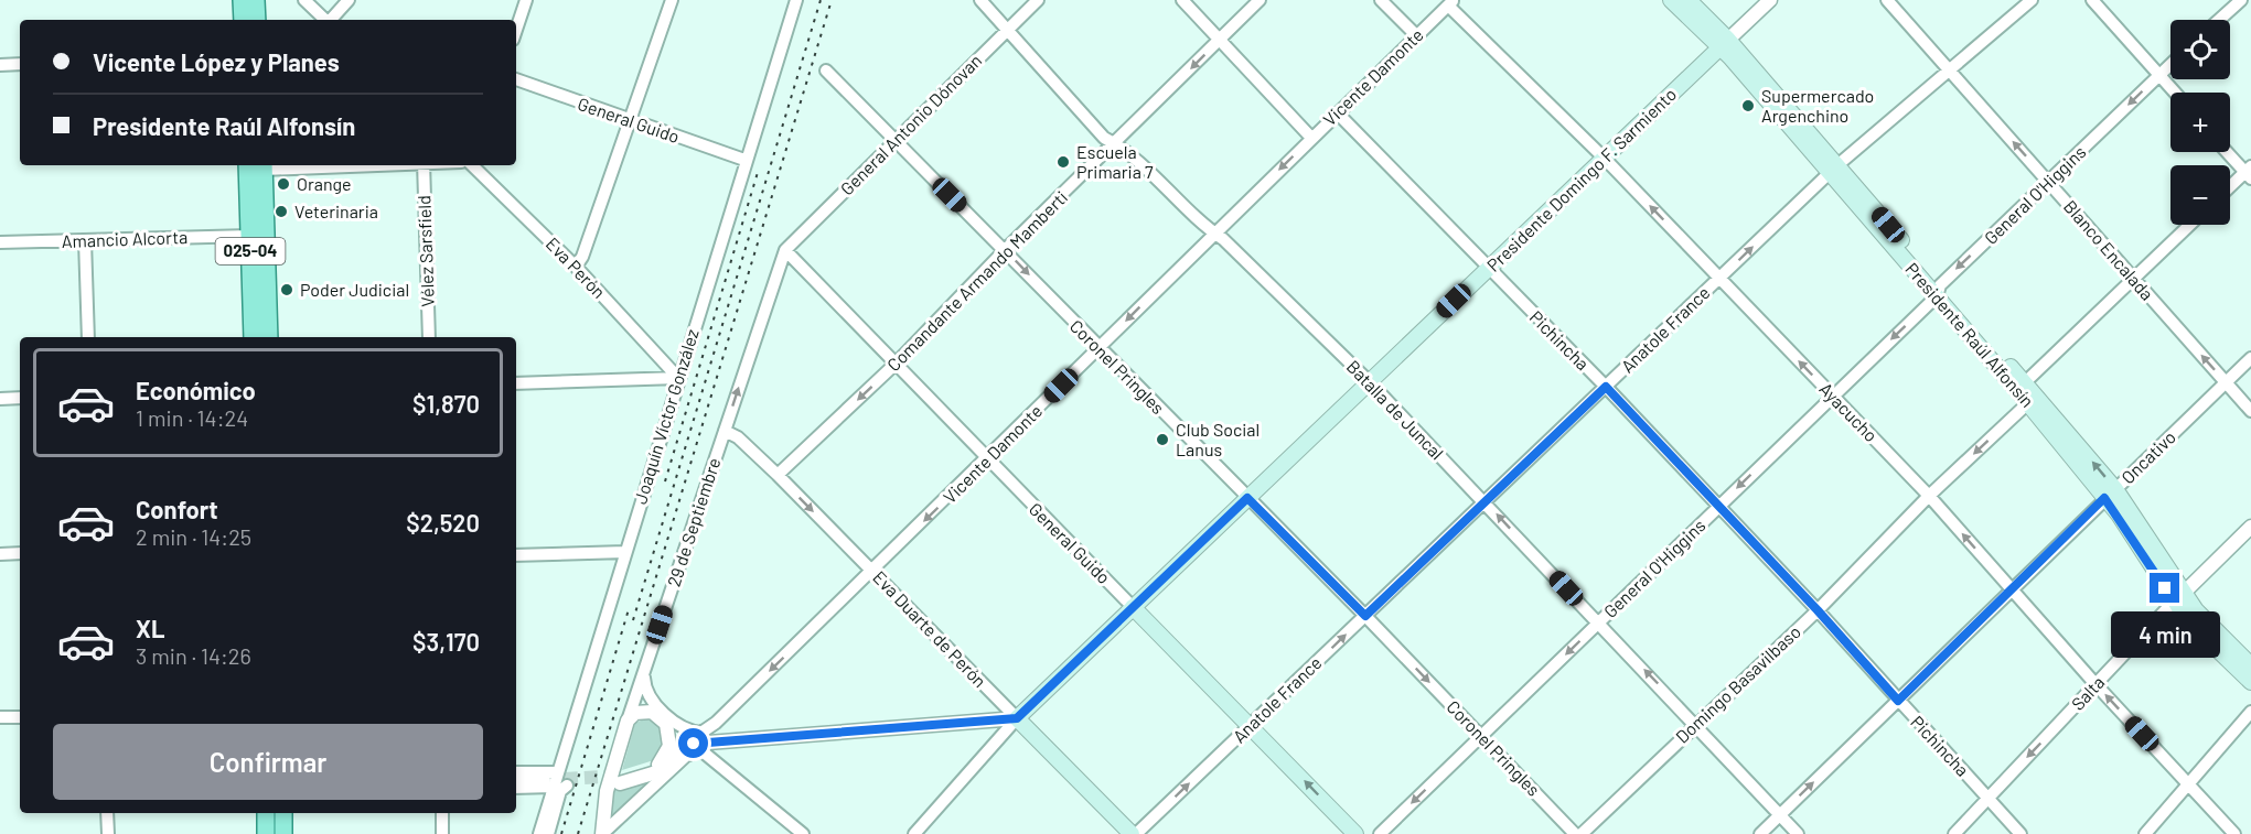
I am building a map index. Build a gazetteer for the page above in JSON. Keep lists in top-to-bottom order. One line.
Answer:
{"streets":{"main road":["General Guido","Presidente Domingo F. Sarmiento","025-04","Presidente Raúl Alfonsín","Eva Duarte de Perón"],"street":["Vicente Damonte","General Antonio Dónovan","General O'Higgins","Amancio Alcorta","Blanco Encalada","Vélez Sarsfield","Eva Perón","Comandante Armando Mamberti","Anatole France","Pichincha","Coronel Pringles","Batalla de Juncal","Ayacucho","Joaquín Víctor González","Oncativo","29 de Septiembre","Domingo Basavilbaso","Salta"]},"crossings":[["Vicente Damonte","General Guido"],["Vicente Damonte","Pichincha"],["Vicente Damonte","Coronel Pringles"],["Vicente Damonte","Batalla de Juncal"],["Vicente Damonte","Ayacucho"],["Vicente Damonte","29 de Septiembre"],["Vicente Damonte","Eva Duarte de Perón"],["General Guido","General Antonio Dónovan"],["General Guido","Presidente Domingo F. Sarmiento"],["General Guido","Comandante Armando Mamberti"],["General Guido","Anatole France"],["General Guido","Joaquín Víctor González"],["General Guido","29 de Septiembre"],["General Antonio Dónovan","Coronel Pringles"],["General Antonio Dónovan","Batalla de Juncal"],["General Antonio Dónovan","29 de Septiembre"],["Presidente Domingo F. Sarmiento","Presidente Raúl Alfonsín"],["Presidente Domingo F. Sarmiento","Pichincha"],["Presidente Domingo F. Sarmiento","Coronel Pringles"],["Presidente Domingo F. Sarmiento","Batalla de Juncal"],["Presidente Domingo F. Sarmiento","Ayacucho"],["Presidente Domingo F. Sarmiento","Eva Duarte de Perón"],["General O'Higgins","Blanco Encalada"],["General O'Higgins","Presidente Raúl Alfonsín"],["General O'Higgins","Pichincha"],["General O'Higgins","Coronel Pringles"],["General O'Higgins","Batalla de Juncal"],["General O'Higgins","Ayacucho"],["Amancio Alcorta","025-04"],["Blanco Encalada","Anatole France"],["Blanco Encalada","Oncativo"],["Eva Perón","Joaquín Víctor González"],["Comandante Armando Mamberti","Coronel Pringles"],["Comandante Armando Mamberti","Batalla de Juncal"],["Comandante Armando Mamberti","Eva Duarte de Perón"],["Anatole France","Presidente Raúl Alfonsín"],["Anatole France","Pichincha"],["Anatole France","Coronel Pringles"],["Anatole France","Batalla de Juncal"],["Anatole France","Ayacucho"],["Anatole France","Eva Duarte de Perón"],["Presidente Raúl Alfonsín","Oncativo"],["Presidente Raúl Alfonsín","Domingo Basavilbaso"],["Presidente Raúl Alfonsín","Salta"],["Pichincha","Oncativo"],["Pichincha","Domingo Basavilbaso"],["Pichincha","Salta"],["Batalla de Juncal","Oncativo"],["Batalla de Juncal","Domingo Basavilbaso"],["Ayacucho","Oncativo"],["Ayacucho","Domingo Basavilbaso"],["Ayacucho","Salta"],["29 de Septiembre","Eva Duarte de Perón"]],"one_way":["Vicente Damonte","General O'Higgins","Blanco Encalada","Comandante Armando Mamberti","Anatole France","Ayacucho","Salta"],"places":["Supermercado Argenchino","Escuela Primaria 7","Orange","Veterinaria","Poder Judicial","Club Social Lanus"],"page":{"map_buttons":["+","−"],"banner":["Vicente López y Planes","Presidente Raúl Alfonsín"],"list":[{"name":"Económico","note":"1 min · 14:24","value":"$1,870"},{"name":"Confort","note":"2 min · 14:25","value":"$2,520"},{"name":"XL","note":"3 min · 14:26","value":"$3,170"}],"bubble":"4 min","buttons":"Confirmar"}}
